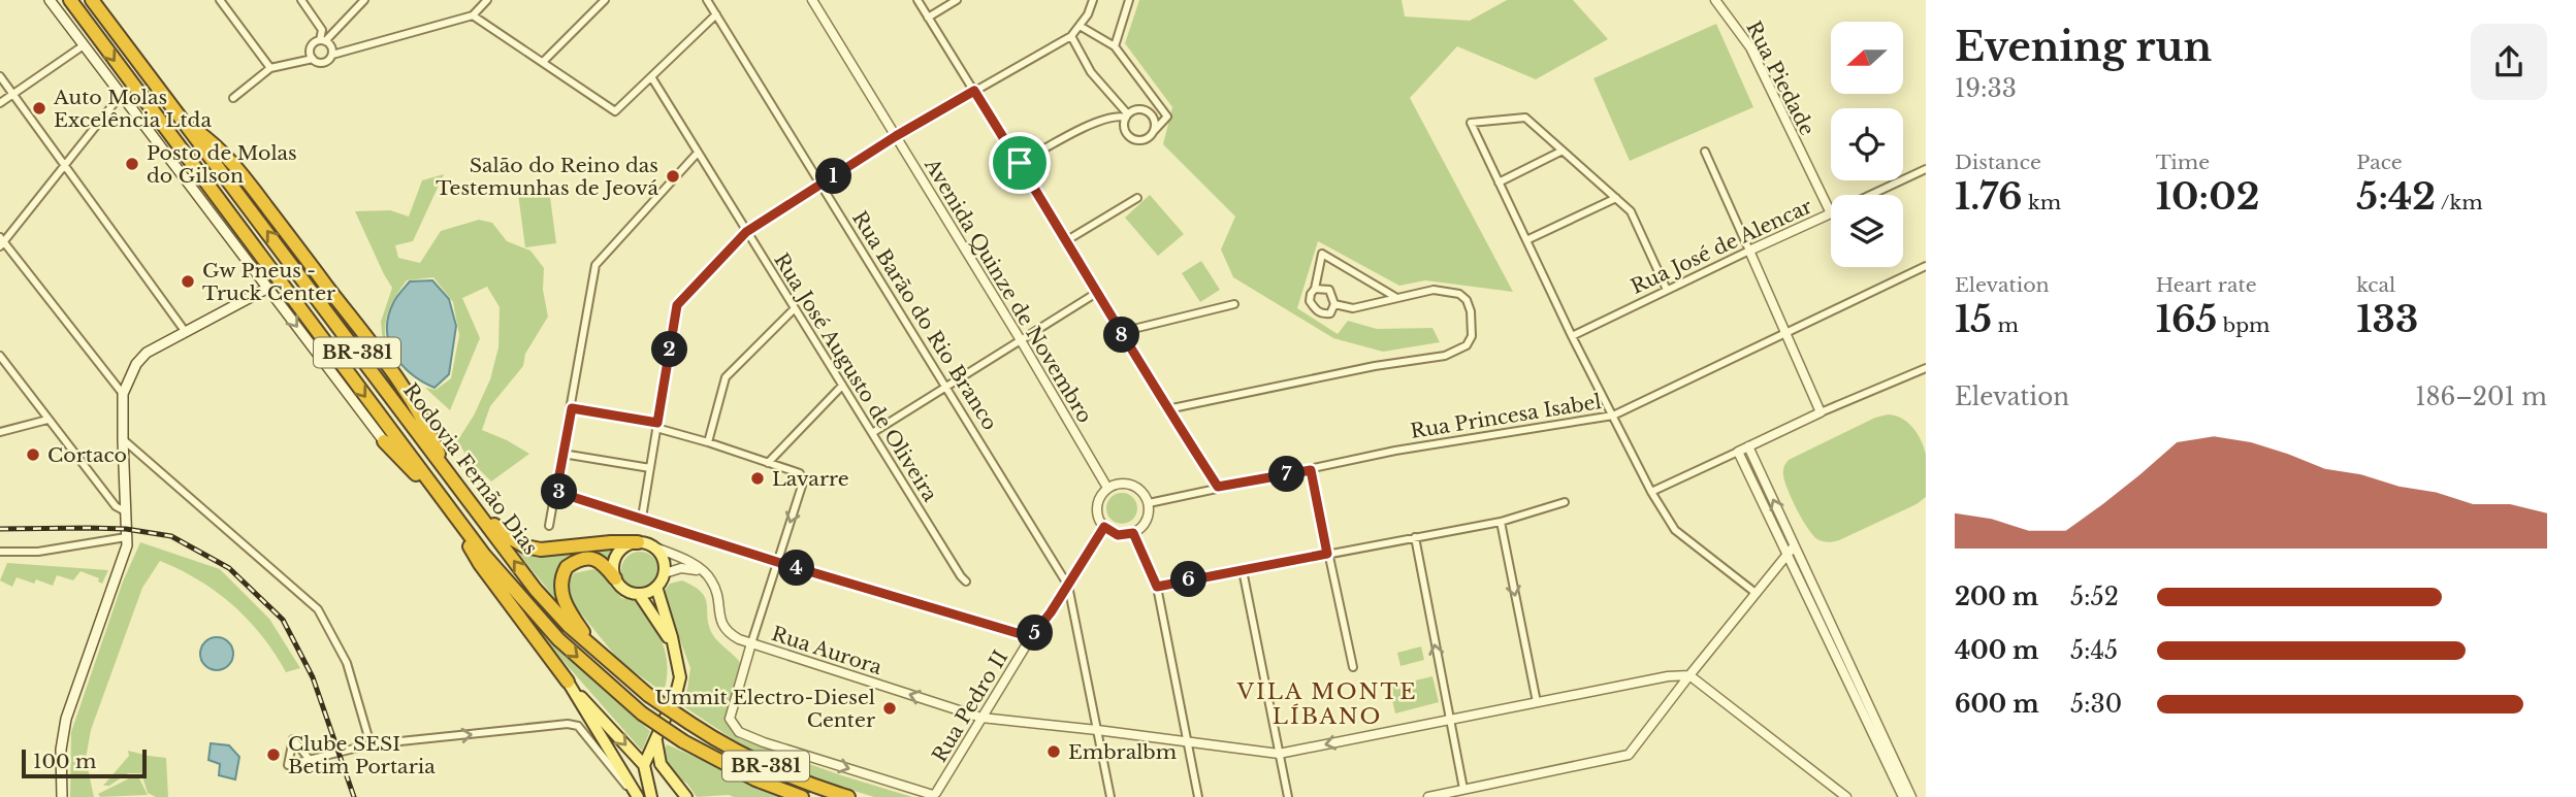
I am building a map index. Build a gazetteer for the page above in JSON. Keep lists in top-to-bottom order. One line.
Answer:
{"streets":{"highway":["BR-381","Rodovia Fernão Dias"],"street":["Rua Piedade","Rua José de Alencar","Avenida Quinze de Novembro","Rua Barão do Rio Branco","Rua José Augusto de Oliveira","Rua Princesa Isabel","Rua Aurora","Rua Pedro II"]},"crossings":[["Rua Piedade","Rua José de Alencar"],["Avenida Quinze de Novembro","Rua Princesa Isabel"],["Avenida Quinze de Novembro","Rua Pedro II"],["Rua Barão do Rio Branco","Rua Aurora"],["Rua Barão do Rio Branco","Rua Pedro II"],["BR-381","Rodovia Fernão Dias"],["Rua Princesa Isabel","Rua Pedro II"],["Rua Aurora","Rua Pedro II"]],"one_way":["Rua Aurora"],"districts":["VILA MONTE LÍBANO"],"places":["Auto Molas Excelência Ltda","Posto de Molas do Gilson","Salão do Reino das Testemunhas de Jeová","Gw Pneus - Truck Center","Cortaco","Lavarre","Ummit Electro-Diesel Center","Embralbm","Clube SESI Betim Portaria"],"scale_bar":"100 m","north":"left","page":{"heading":["Evening run","19:33"],"stats":[["Distance","1.76 km"],["Time","10:02"],["Pace","5:42 /km"],["Elevation","15 m"],["Heart rate","165 bpm"],["kcal","133"]],"pins":["1","8","2","7","3","4","6","5"],"chart":["Elevation","186–201 m"],"list":[{"name":"200 m","note":"5:52"},{"name":"400 m","note":"5:45"},{"name":"600 m","note":"5:30"}],"scale":"100 m"}}
